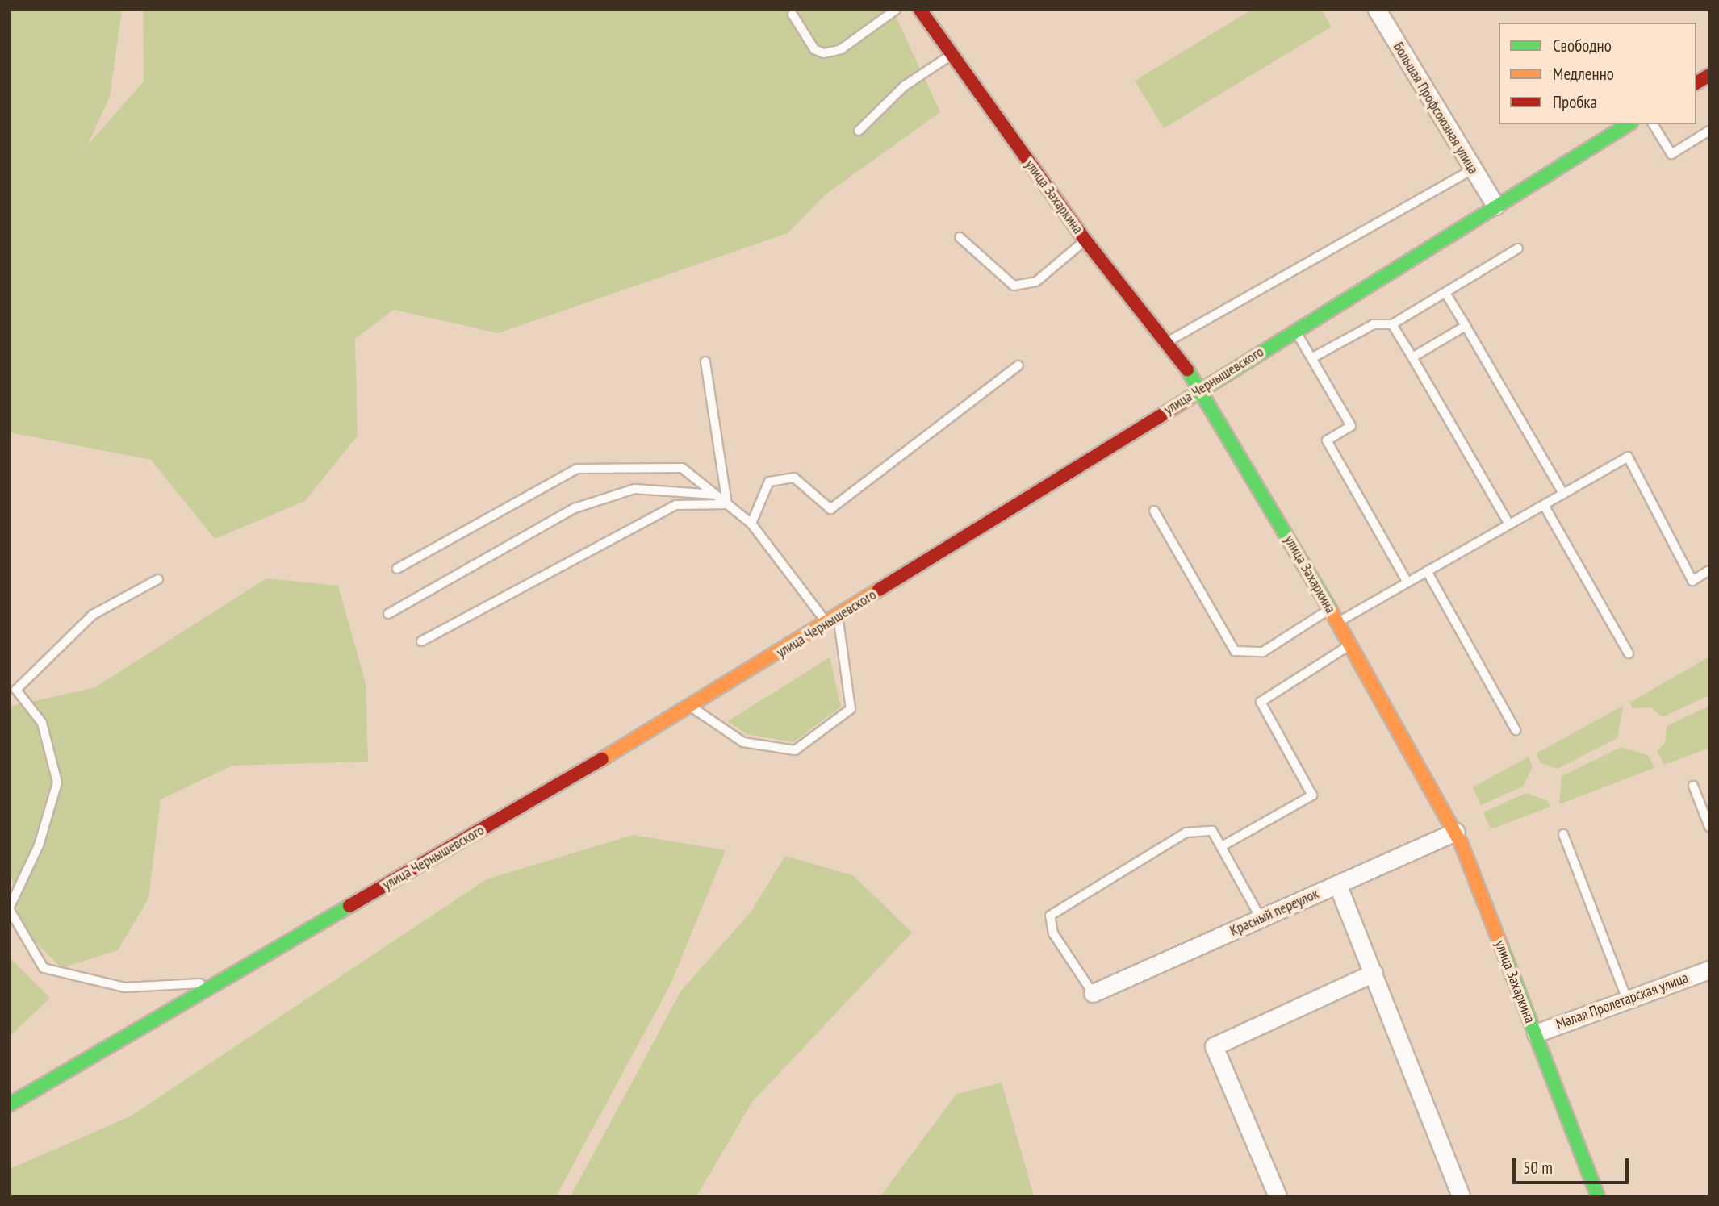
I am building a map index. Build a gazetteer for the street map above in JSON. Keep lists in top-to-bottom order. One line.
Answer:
{"streets":{"main road":["улица Захаркина","улица Чернышевского"],"street":["Большая Профсоюзная улица","Красный переулок","Малая Пролетарская улица"]},"crossings":[["Большая Профсоюзная улица","улица Чернышевского"],["улица Захаркина","улица Чернышевского"],["улица Захаркина","Красный переулок"],["улица Захаркина","Малая Пролетарская улица"]],"legend":["Свободно","Медленно","Пробка"],"scale_bar":"50 m"}
